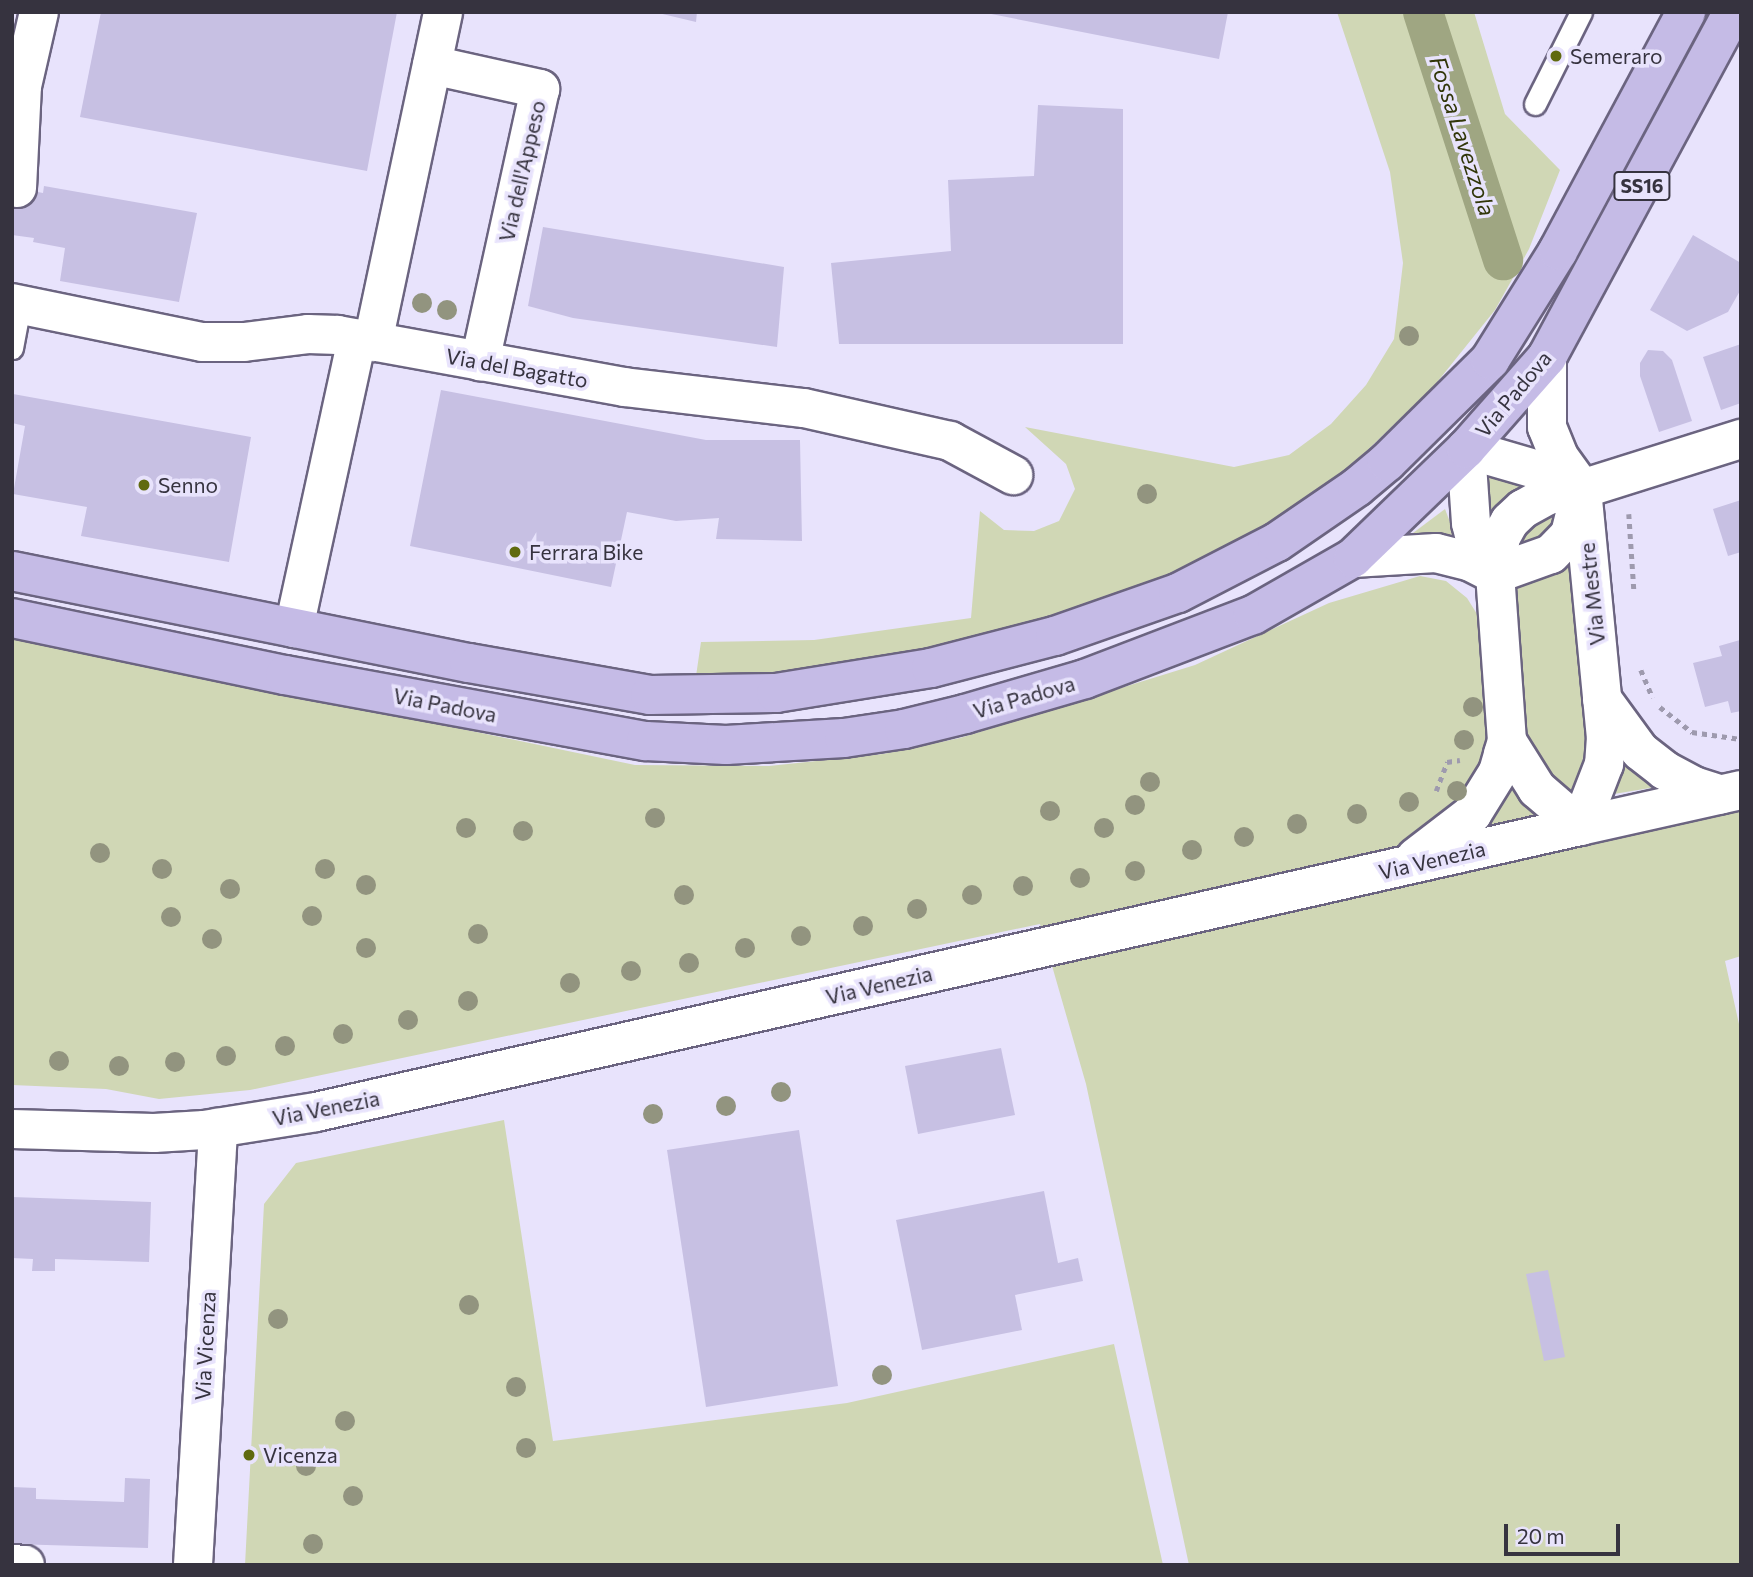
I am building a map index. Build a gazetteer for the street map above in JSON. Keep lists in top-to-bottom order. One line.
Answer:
{"streets":{"main road":["SS16","Via Padova"],"street":["Via dell'Appeso","Via del Bagatto","Via Mestre","Via Venezia","Via Vicenza"]},"crossings":[["Via dell'Appeso","Via del Bagatto"],["Via Mestre","Via Venezia"],["Via Venezia","Via Vicenza"]],"water":["Fossa Lavezzola"],"places":["Semeraro","Senno","Ferrara Bike","Vicenza"],"scale_bar":"20 m"}
